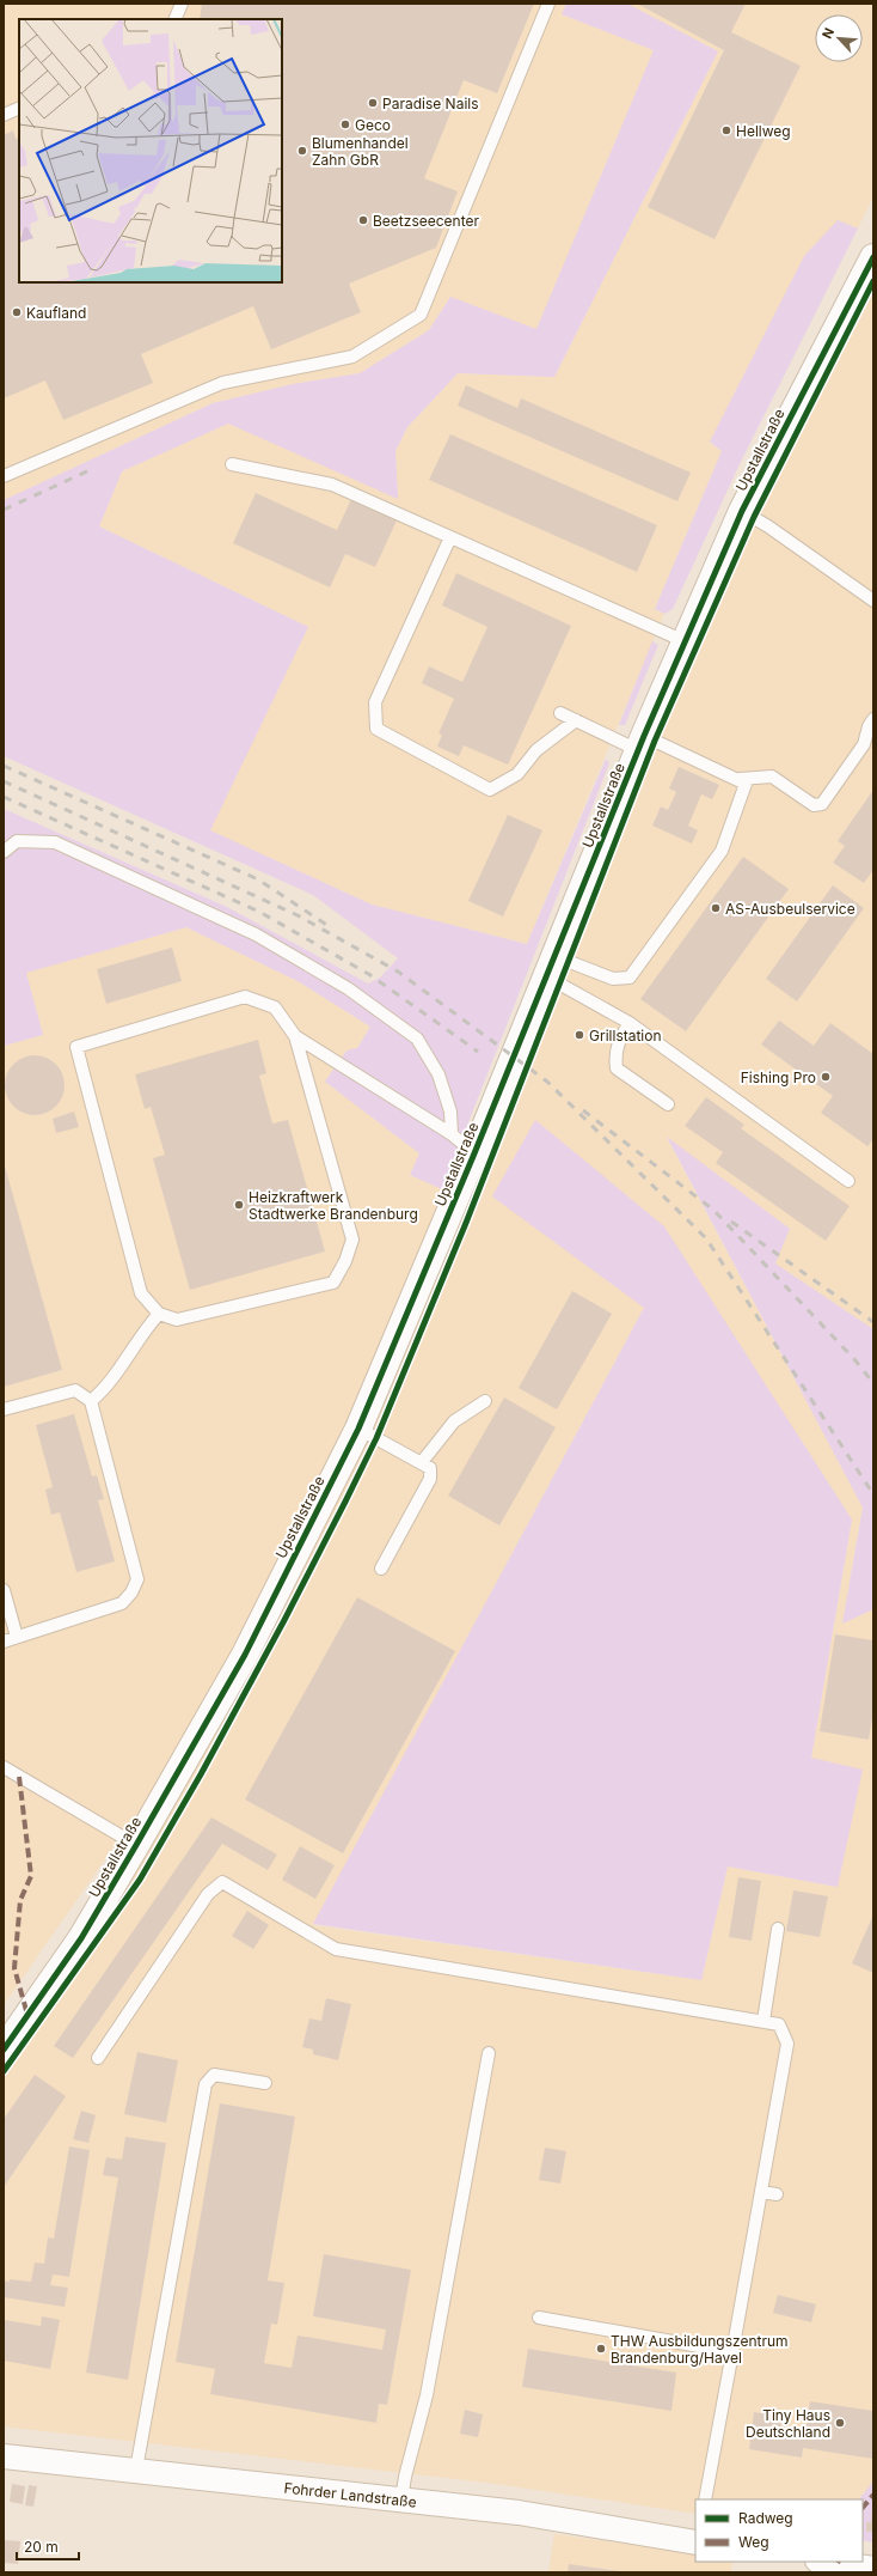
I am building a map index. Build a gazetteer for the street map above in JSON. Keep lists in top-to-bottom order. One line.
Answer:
{"streets":{"street":["Upstallstraße","Fohrder Landstraße"]},"places":["Paradise Nails","Geco","Hellweg","Blumenhandel Zahn GbR","Beetzseecenter","Kaufland","AS-Ausbeulservice","Grillstation","Fishing Pro","Heizkraftwerk Stadtwerke Brandenburg","THW Ausbildungszentrum Brandenburg/Havel","Tiny Haus Deutschland"],"legend":["Radweg","Weg"],"scale_bar":"20 m","north":"top left"}
